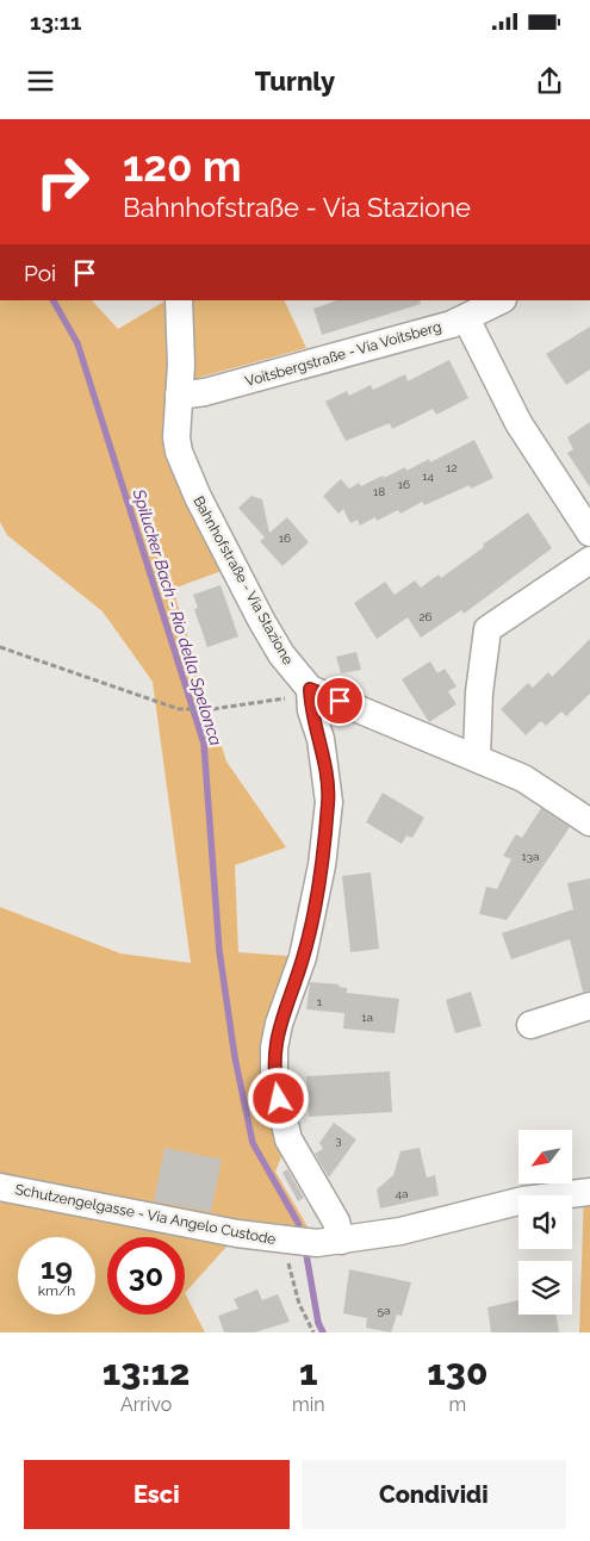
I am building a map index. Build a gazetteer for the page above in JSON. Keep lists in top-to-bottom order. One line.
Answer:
{"streets":{"street":["Voitsbergstraße - Via Voitsberg","Bahnhofstraße - Via Stazione","Schutzengelgasse - Via Angelo Custode"]},"crossings":[["Voitsbergstraße - Via Voitsberg","Bahnhofstraße - Via Stazione"]],"water":["Spilucker Bach - Rio della Spelonca"],"house_numbers":["12","14","16","18","16","26","13a","1","1a","3","4a","5a"],"north":"bottom left","page":{"status":"13:11","header":"Turnly","turn":["120 m","Bahnhofstraße - Via Stazione"],"then":"Poi","speed":"19 km/h","limit":"30","eta":["13:12","Arrivo","1","min","130","m"],"buttons":["Esci","Condividi"]}}
